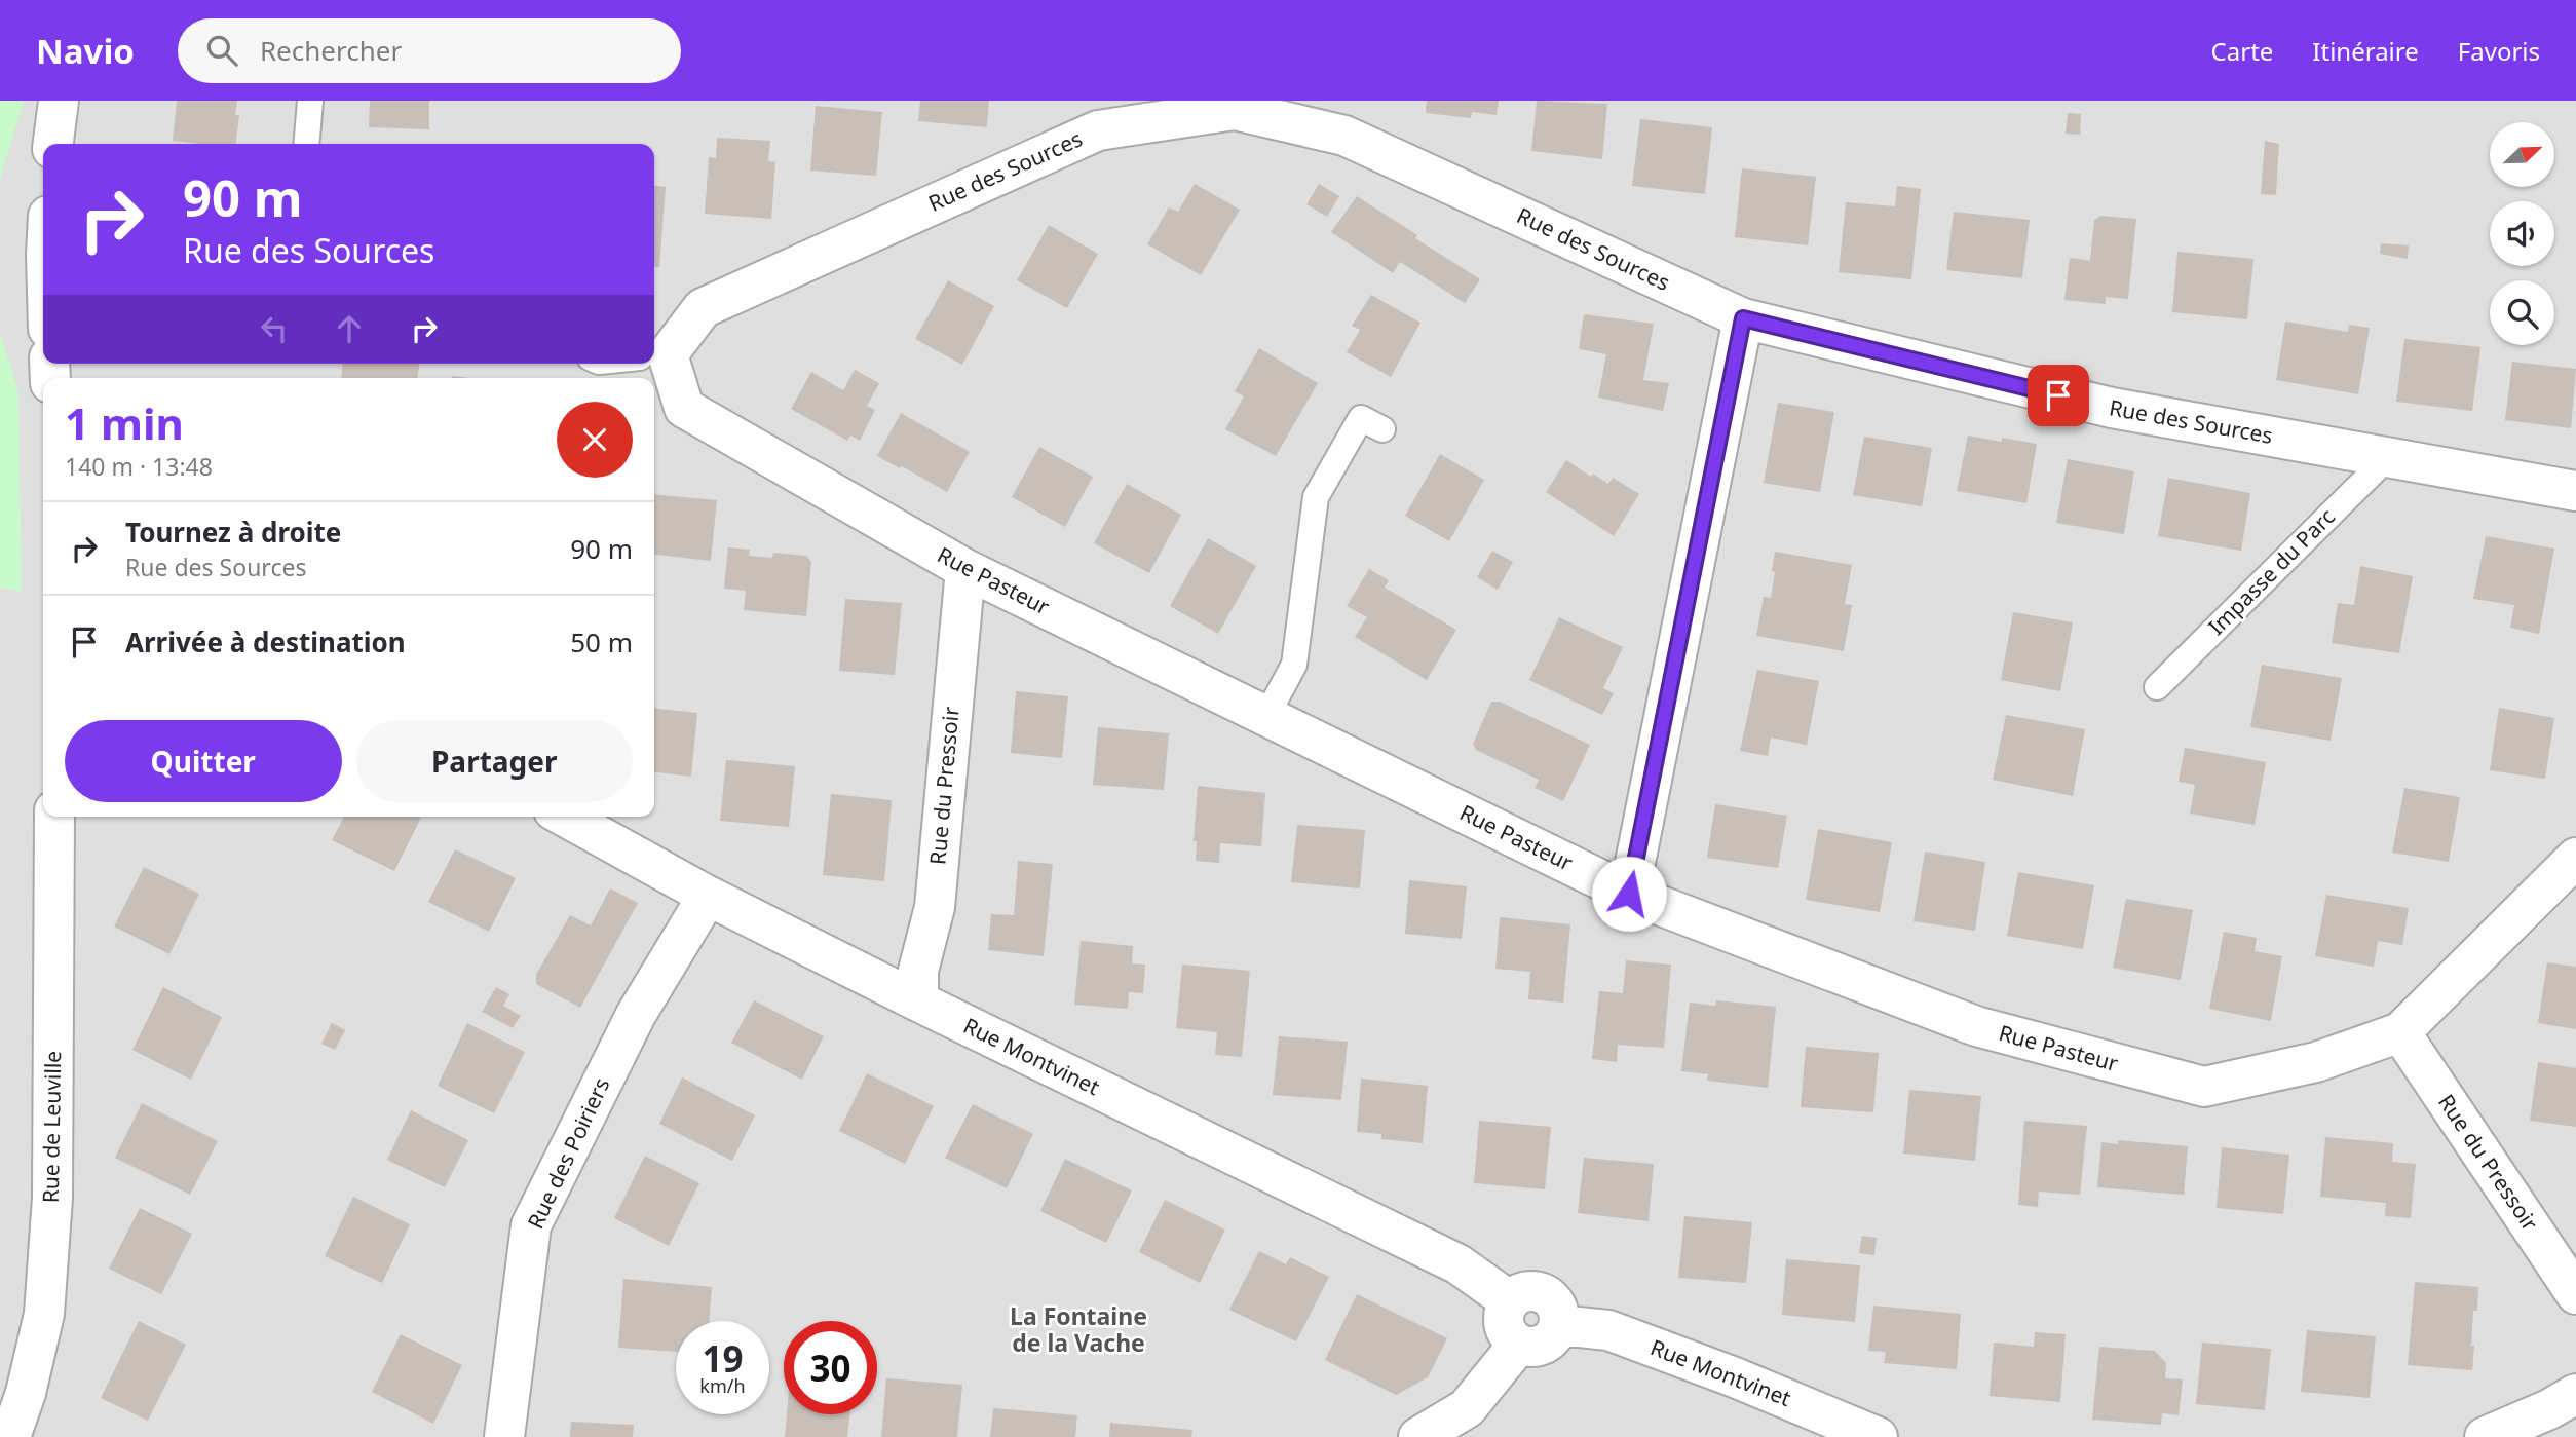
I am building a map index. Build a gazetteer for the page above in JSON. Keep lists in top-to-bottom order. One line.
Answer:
{"streets":{"street":["Rue des Sources","Rue Pasteur","Rue du Pressoir","Rue Montvinet","Rue de Leuville","Rue des Poiriers"],"lane":["Impasse du Parc"]},"crossings":[["Rue des Sources","Impasse du Parc"],["Rue Pasteur","Rue du Pressoir"],["Rue du Pressoir","Rue Montvinet"],["Rue Montvinet","Rue des Poiriers"]],"districts":["La Fontaine de la Vache"],"north":"top right","page":{"header":"Navio","search":"Rechercher","nav":["Carte","Itinéraire","Favoris"],"turn":["90 m","Rue des Sources"],"heading":["1 min","140 m · 13:48"],"list":[{"name":"Tournez à droite","note":"Rue des Sources","value":"90 m"},{"name":"Arrivée à destination","value":"50 m"}],"buttons":["Quitter","Partager"],"speed":"19 km/h","limit":"30"}}
